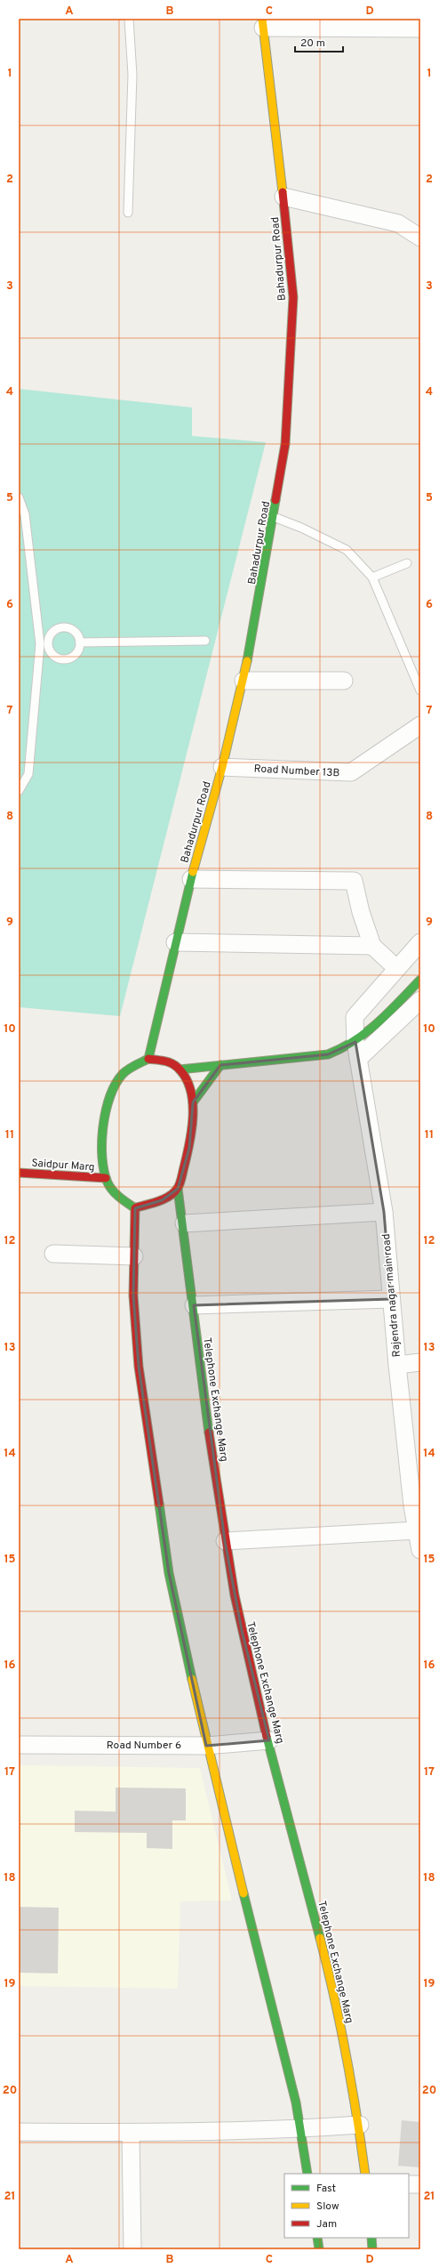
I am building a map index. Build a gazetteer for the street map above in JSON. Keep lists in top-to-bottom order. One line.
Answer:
{"streets":{"main road":["Bahadurpur Road","Saidpur Marg","Telephone Exchange Marg"],"street":["Road Number 13B","Rajendra nagar main road","Road Number 6"]},"crossings":[["Bahadurpur Road","Road Number 13B"],["Bahadurpur Road","Saidpur Marg"],["Bahadurpur Road","Telephone Exchange Marg"],["Saidpur Marg","Telephone Exchange Marg"],["Telephone Exchange Marg","Road Number 6"]],"legend":["Fast","Slow","Jam"],"scale_bar":"20 m","grid":{"columns":["A","B","C","D"],"rows":["1","2","3","4","5","6","7","8","9","10","11","12","13","14","15","16","17","18","19","20","21"]}}
